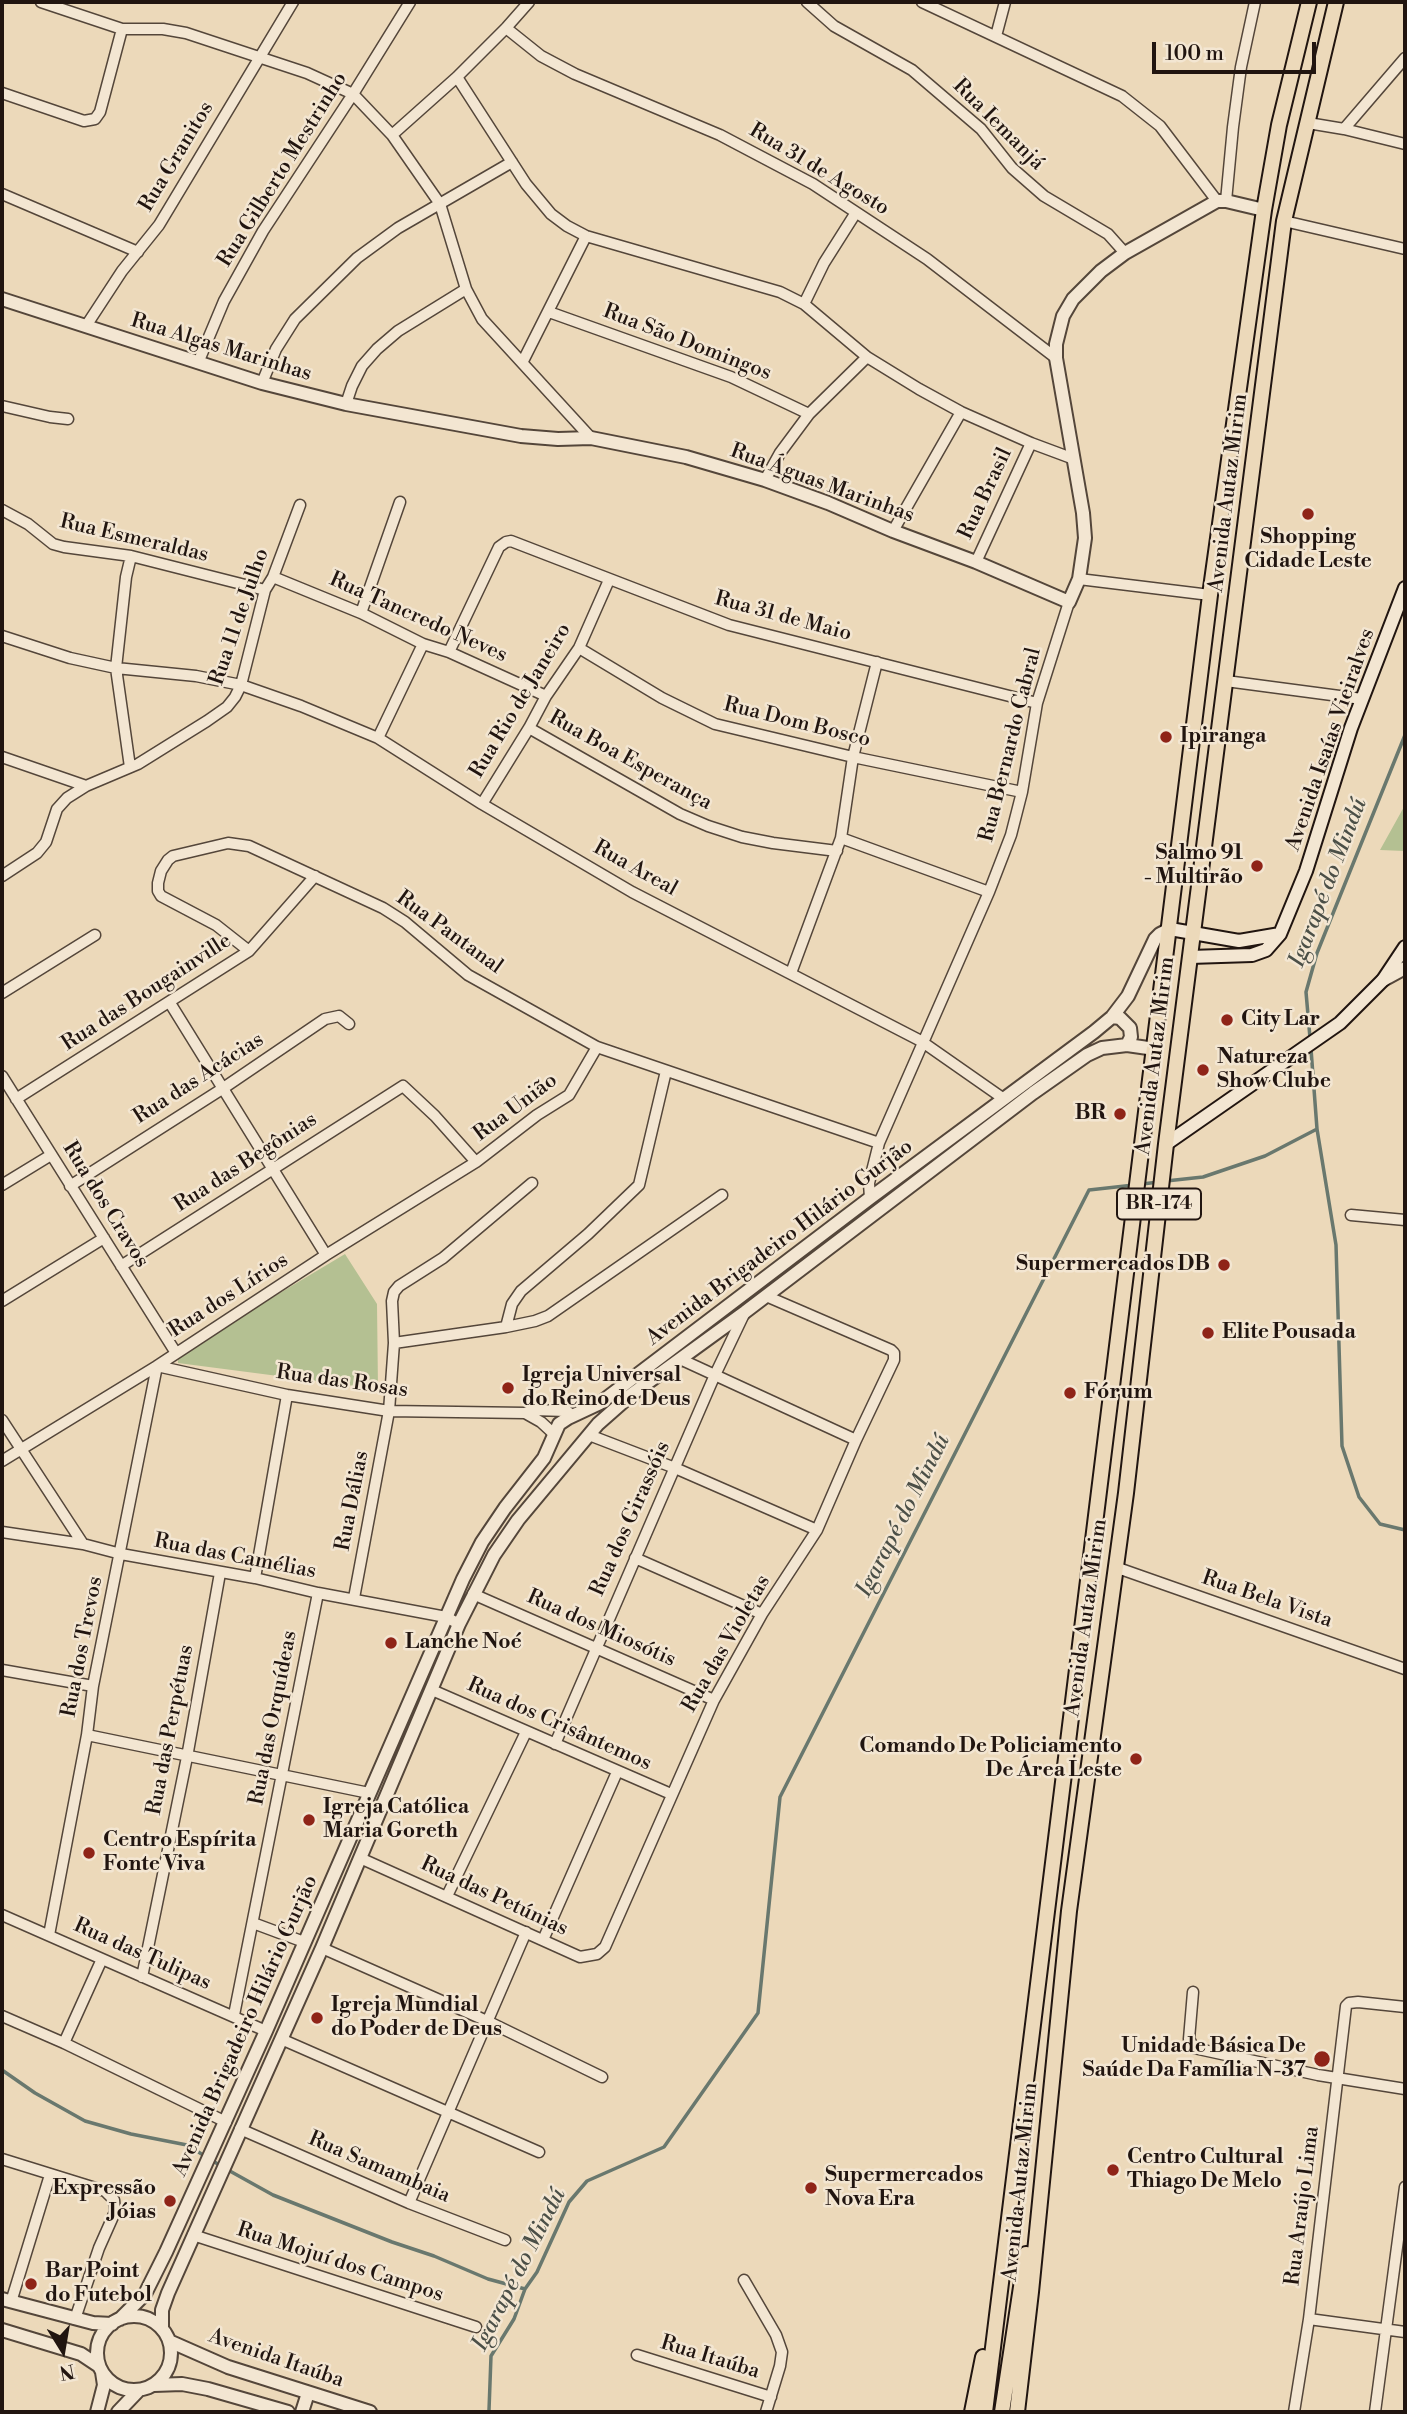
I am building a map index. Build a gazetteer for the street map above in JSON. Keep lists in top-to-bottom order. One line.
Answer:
{"streets":{"main road":["Avenida Autaz Mirim","BR-174"],"street":["Rua Iemanjá","Rua Granitos","Rua Gilberto Mestrinho","Rua 31 de Agosto","Rua São Domingos","Rua Algas Marinhas","Rua Águas Marinhas","Rua Brasil","Rua Esmeraldas","Rua 11 de Julho","Rua 31 de Maio","Rua Tancredo Neves","Rua Rio de Janeiro","Rua Dom Bosco","Avenida Isaías Vieiralves","Rua Bernardo Cabral","Rua Boa Esperança","Rua Areal","Rua Pantanal","Rua das Bougainville","Rua das Acácias","Rua União","Rua das Begônias","Rua dos Cravos","Avenida Brigadeiro Hilário Gurjão","Rua dos Lírios","Rua das Rosas","Rua Dálias","Rua dos Girassóis","Rua das Camélias","Rua Bela Vista","Rua dos Miosótis","Rua das Violetas","Rua dos Trevos","Rua das Orquídeas","Rua dos Crisântemos","Rua das Perpétuas","Rua das Petúnias","Rua das Tulipas","Rua Samambaia","Rua Araújo Lima","Rua Mojuí dos Campos","Rua Itaúba","Avenida Itaúba"]},"crossings":[["Rua Iemanjá","Rua Bernardo Cabral"],["Rua Granitos","Rua Algas Marinhas"],["Rua Gilberto Mestrinho","Rua Algas Marinhas"],["Rua 31 de Agosto","Rua Bernardo Cabral"],["Rua Algas Marinhas","Rua Águas Marinhas"],["Rua Águas Marinhas","Rua Brasil"],["Rua Águas Marinhas","Rua Bernardo Cabral"],["Avenida Autaz Mirim","BR-174"],["Avenida Autaz Mirim","Avenida Brigadeiro Hilário Gurjão"],["Avenida Autaz Mirim","Rua Bela Vista"],["Rua Esmeraldas","Rua 11 de Julho"],["Rua 11 de Julho","Rua Tancredo Neves"],["Rua 11 de Julho","Rua Areal"],["Rua 31 de Maio","Rua Tancredo Neves"],["Rua 31 de Maio","Rua Rio de Janeiro"],["Rua 31 de Maio","Rua Bernardo Cabral"],["Rua Tancredo Neves","Rua Rio de Janeiro"],["Rua Rio de Janeiro","Rua Dom Bosco"],["Rua Rio de Janeiro","Rua Boa Esperança"],["Rua Rio de Janeiro","Rua Areal"],["Rua Dom Bosco","Rua Bernardo Cabral"],["Rua Bernardo Cabral","Rua Areal"],["Rua Bernardo Cabral","Rua Pantanal"],["Rua Bernardo Cabral","Avenida Brigadeiro Hilário Gurjão"],["Rua Areal","Avenida Brigadeiro Hilário Gurjão"],["Rua Pantanal","Rua das Bougainville"],["Rua Pantanal","Rua União"],["Rua das Bougainville","Rua dos Cravos"],["Rua das Acácias","Rua dos Cravos"],["Rua União","Rua das Begônias"],["Rua União","Rua dos Lírios"],["Rua das Begônias","Rua dos Cravos"],["Rua das Begônias","Rua dos Lírios"],["Rua dos Cravos","Rua dos Lírios"],["Avenida Brigadeiro Hilário Gurjão","Rua das Rosas"],["Avenida Brigadeiro Hilário Gurjão","Rua dos Girassóis"],["Avenida Brigadeiro Hilário Gurjão","Rua das Camélias"],["Avenida Brigadeiro Hilário Gurjão","Rua dos Miosótis"],["Avenida Brigadeiro Hilário Gurjão","Rua das Violetas"],["Avenida Brigadeiro Hilário Gurjão","Rua dos Crisântemos"],["Avenida Brigadeiro Hilário Gurjão","Rua das Petúnias"],["Avenida Brigadeiro Hilário Gurjão","Rua das Tulipas"],["Avenida Brigadeiro Hilário Gurjão","Rua Samambaia"],["Avenida Brigadeiro Hilário Gurjão","Rua Mojuí dos Campos"],["Avenida Brigadeiro Hilário Gurjão","Avenida Itaúba"],["Rua dos Lírios","Rua das Rosas"],["Rua dos Lírios","Rua dos Trevos"],["Rua das Rosas","Rua Dálias"],["Rua das Rosas","Rua dos Trevos"],["Rua Dálias","Rua das Camélias"],["Rua dos Girassóis","Rua dos Miosótis"],["Rua dos Girassóis","Rua dos Crisântemos"],["Rua das Camélias","Rua dos Trevos"],["Rua das Camélias","Rua das Orquídeas"],["Rua das Camélias","Rua das Perpétuas"],["Rua dos Miosótis","Rua das Violetas"],["Rua das Violetas","Rua dos Crisântemos"],["Rua das Violetas","Rua das Petúnias"],["Rua dos Trevos","Rua das Tulipas"],["Rua das Orquídeas","Rua das Tulipas"],["Rua das Perpétuas","Rua das Tulipas"]],"water":["Igarapé do Mindú"],"places":["Shopping Cidade Leste","Ipiranga","Salmo 91 - Multirão","City Lar","Natureza Show Clube","BR","Supermercados DB","Elite Pousada","Igreja Universal do Reino de Deus","Fórum","Lanche Noé","Comando De Policiamento De Área Leste","Igreja Católica Maria Goreth","Centro Espírita Fonte Viva","Igreja Mundial do Poder de Deus","Unidade Básica De Saúde Da Família N-37","Centro Cultural Thiago De Melo","Supermercados Nova Era","Expressão Jóias","Bar Point do Futebol"],"scale_bar":"100 m","north":"bottom"}
